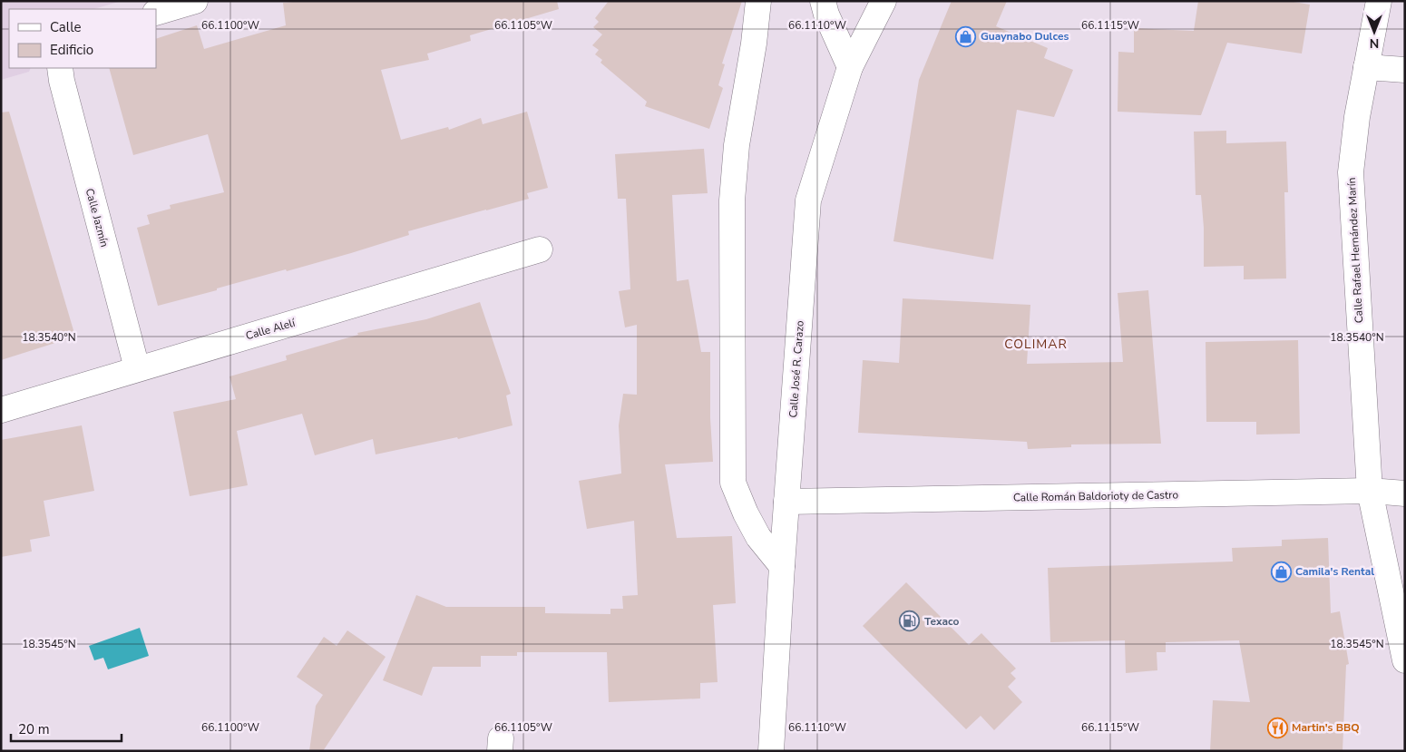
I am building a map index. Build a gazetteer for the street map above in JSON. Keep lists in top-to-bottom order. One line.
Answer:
{"streets":{"street":["Calle Jazmín","Calle Rafael Hernández Marín","Calle Alelí","Calle José R. Carazo","Calle Román Baldorioty de Castro"]},"crossings":[["Calle Jazmín","Calle Alelí"],["Calle Rafael Hernández Marín","Calle Román Baldorioty de Castro"],["Calle José R. Carazo","Calle Román Baldorioty de Castro"]],"districts":["COLIMAR"],"places":{"shop":["Guaynabo Dulces","Camila's Rental"],"fuel station":["Texaco"],"restaurant":["Martin's BBQ"]},"legend":["Calle","Edificio"],"scale_bar":"20 m","north":"bottom","coordinates":["66.1100°W","66.1105°W","66.1110°W","66.1115°W","18.3540°N","18.3545°N"]}
